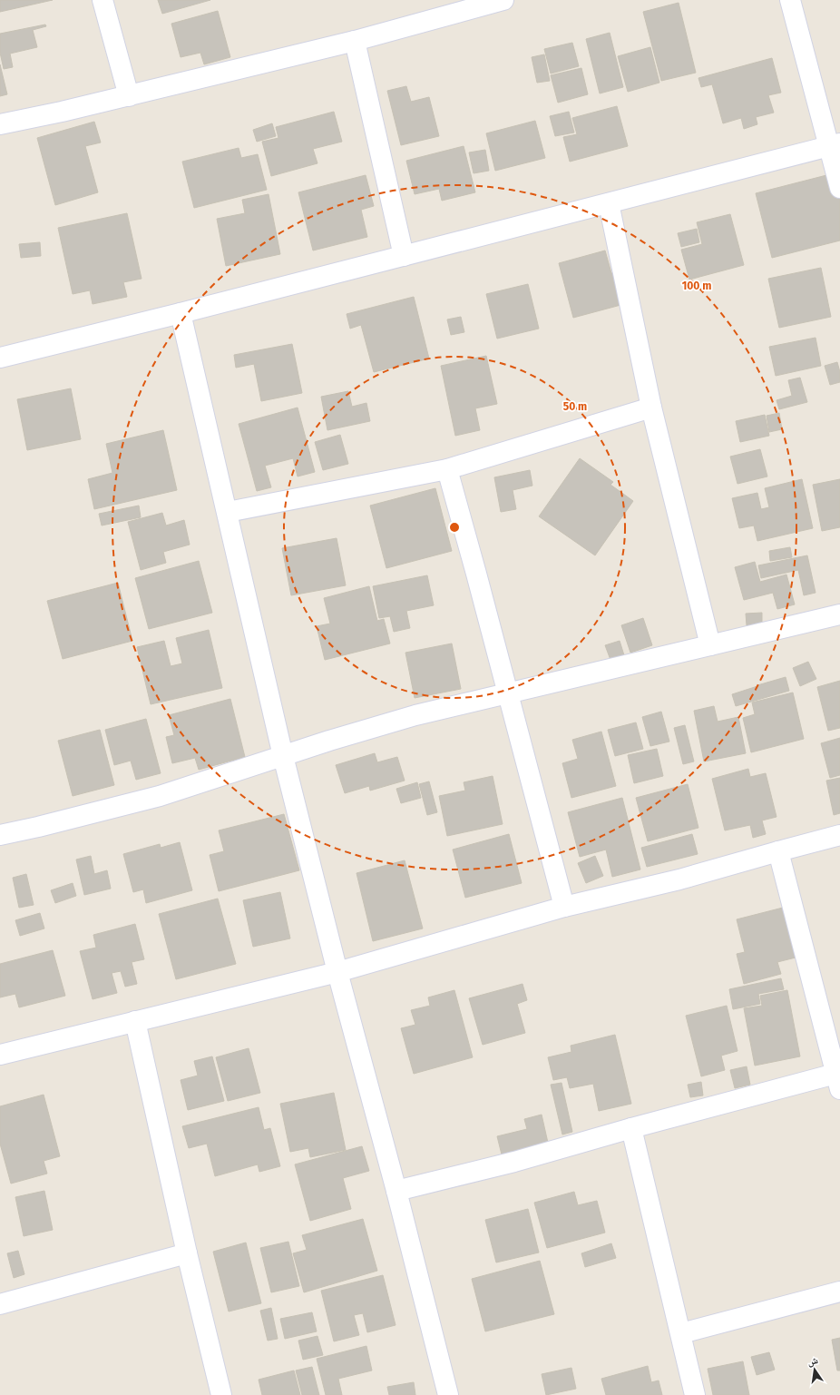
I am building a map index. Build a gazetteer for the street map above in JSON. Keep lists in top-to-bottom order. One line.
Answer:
{"north":"top","rings":["100 m","50 m"]}
